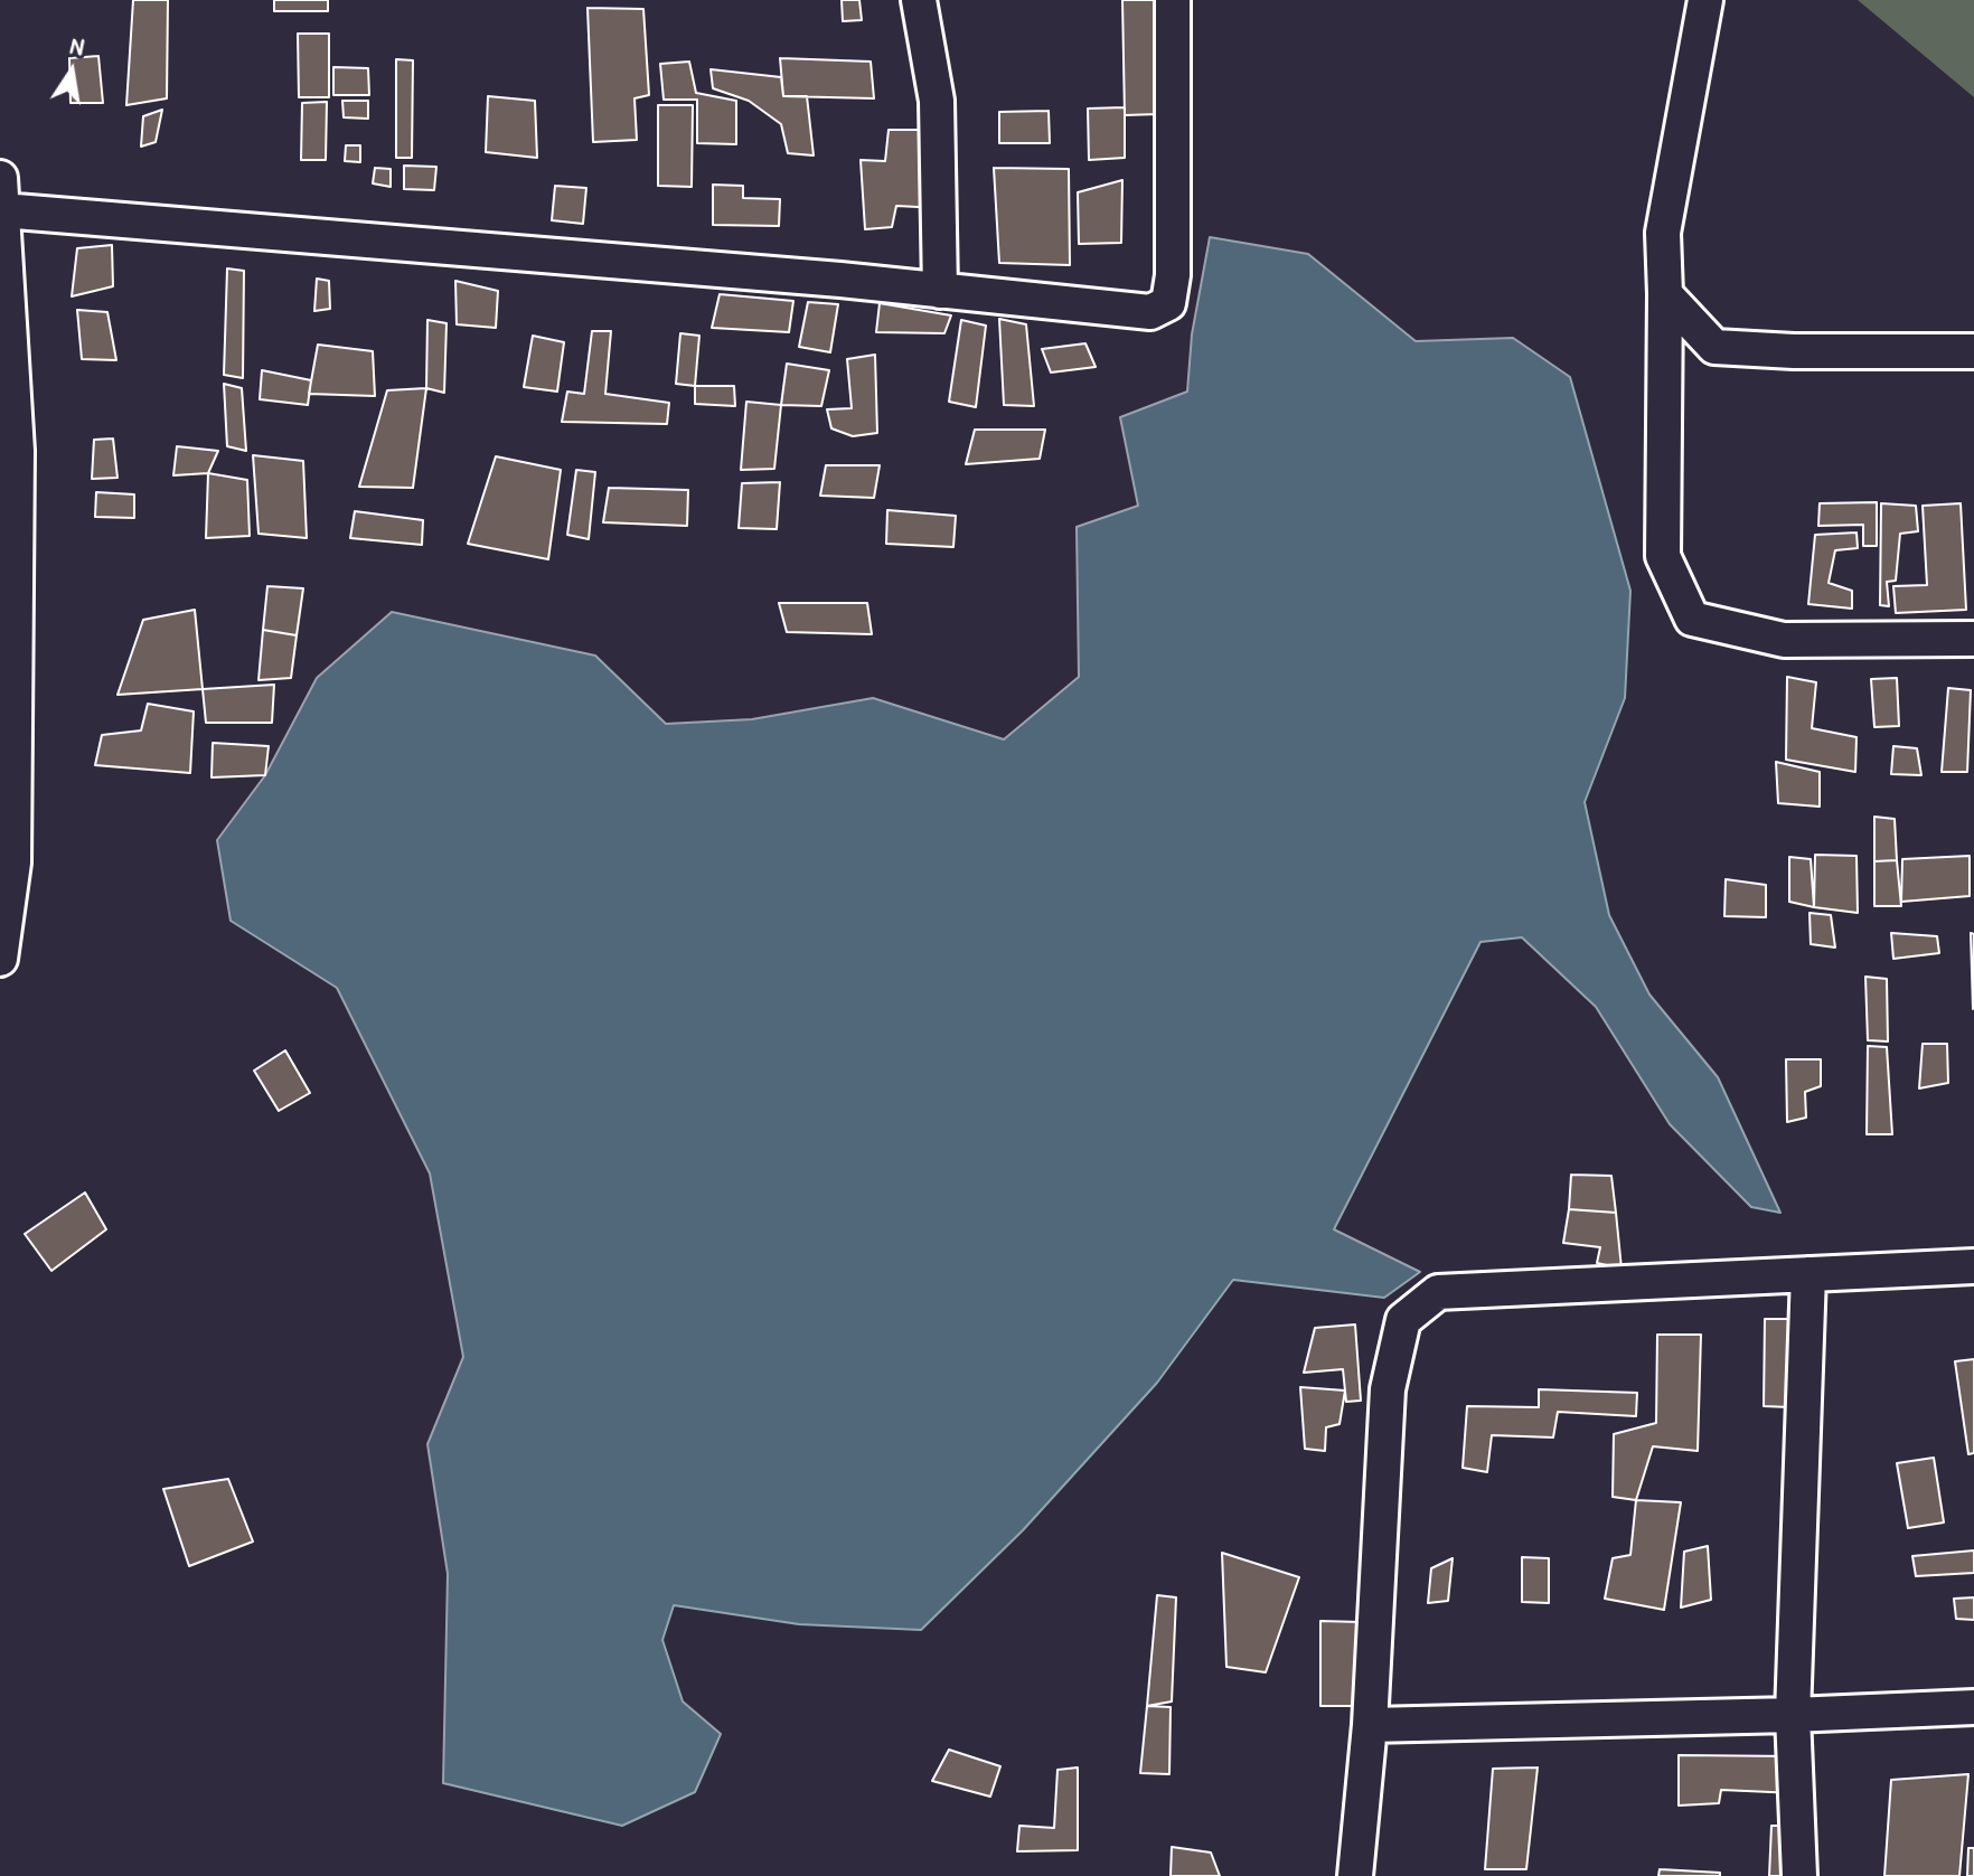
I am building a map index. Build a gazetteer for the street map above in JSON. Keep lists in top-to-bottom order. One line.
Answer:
{"north":"top"}
